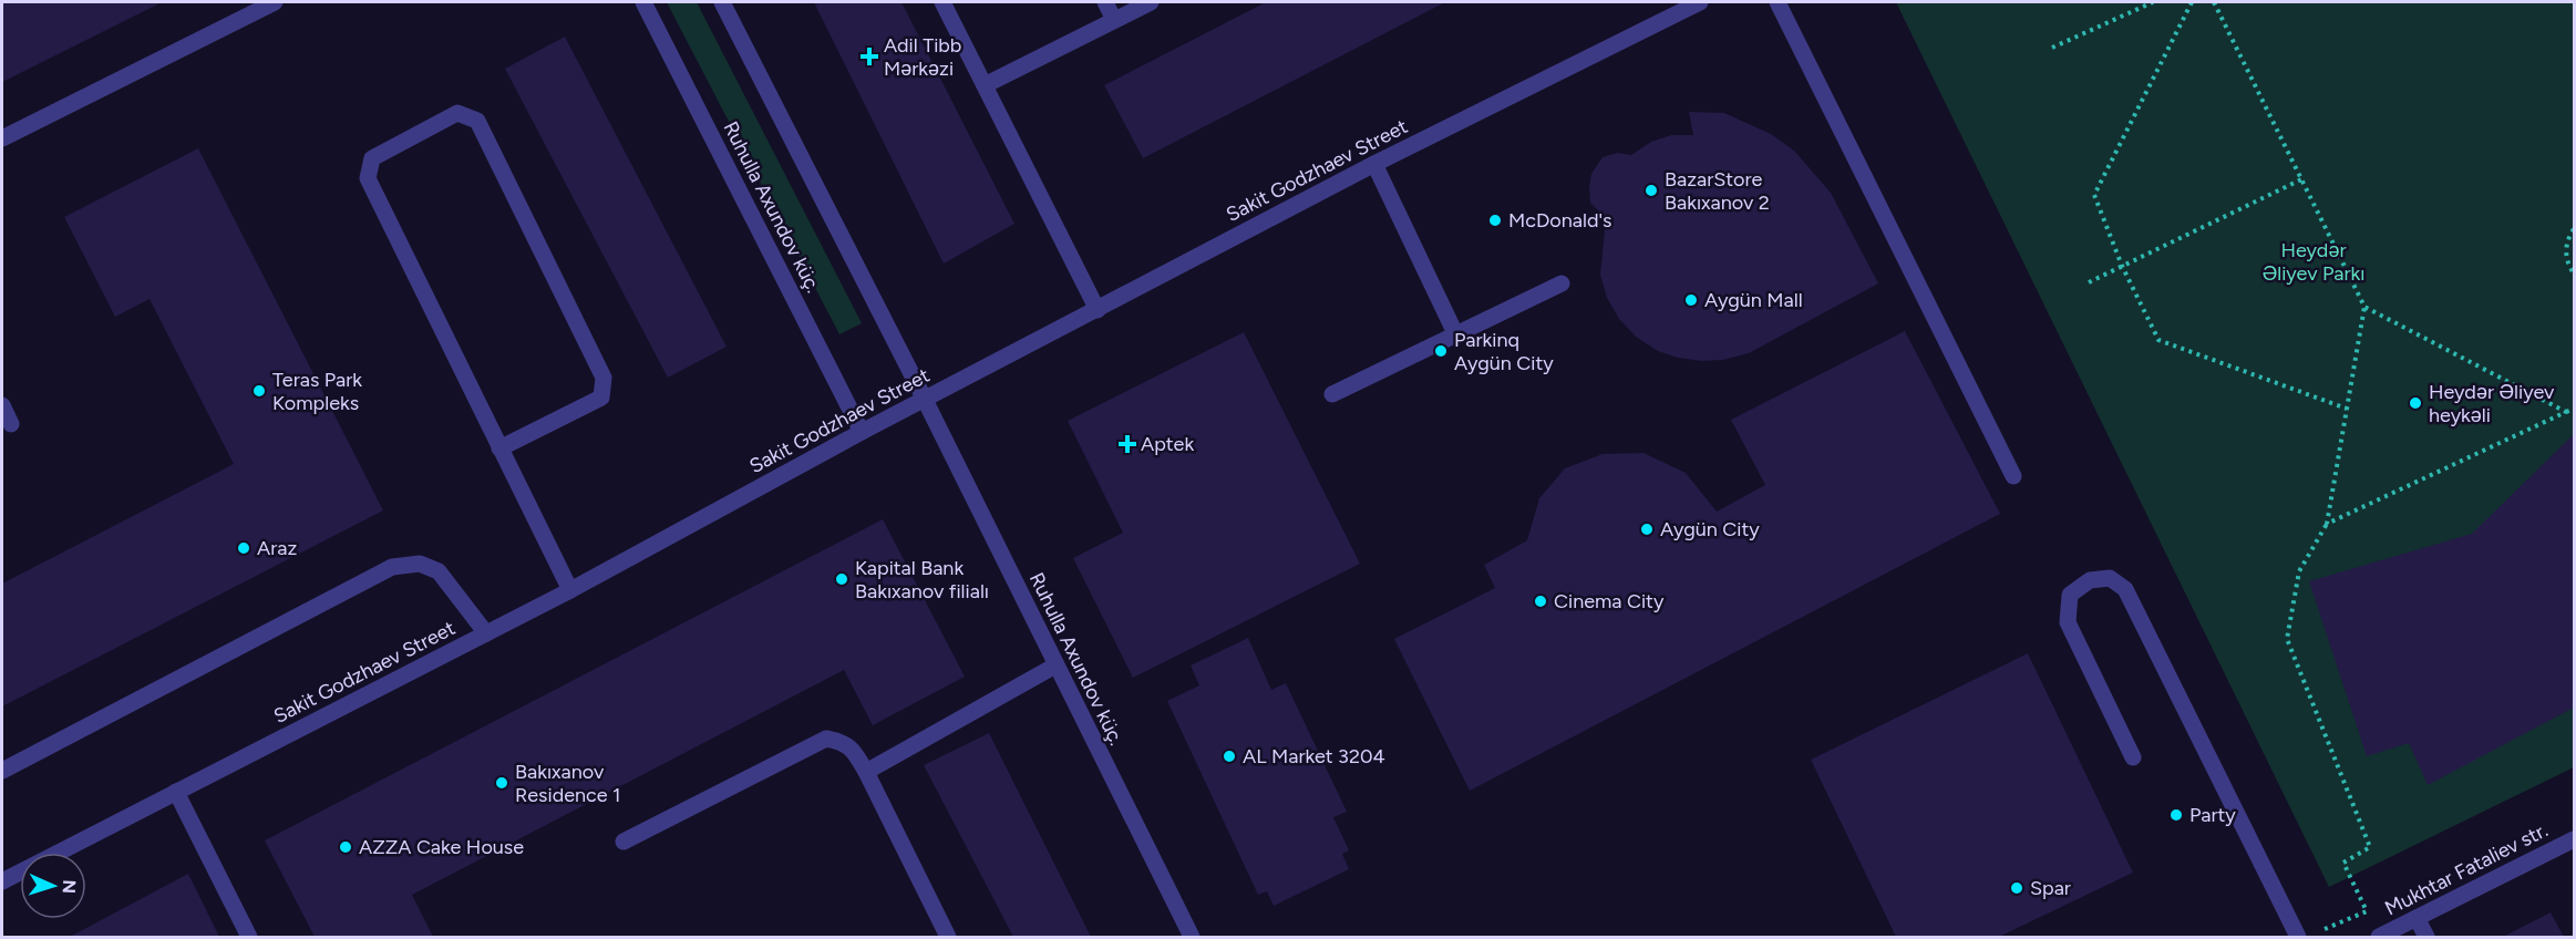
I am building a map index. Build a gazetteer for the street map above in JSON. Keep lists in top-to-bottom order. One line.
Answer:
{"streets":{"street":["Sakit Godzhaev Street","Ruhulla Axundov küç.","Mukhtar Fataliev str."]},"crossings":[["Sakit Godzhaev Street","Ruhulla Axundov küç."]],"parks":["Heydər Əliyev Parkı"],"places":{"health":["Adil Tibb Mərkəzi","Aptek"],"other":["BazarStore Bakıxanov 2","McDonald's","Aygün Mall","Parkinq Aygün City","Teras Park Kompleks","Heydər Əliyev heykəli","Aygün City","Araz","Kapital Bank Bakıxanov filialı","Cinema City","AL Market 3204","Bakıxanov Residence 1","Party","AZZA Cake House","Spar"]},"north":"right"}
